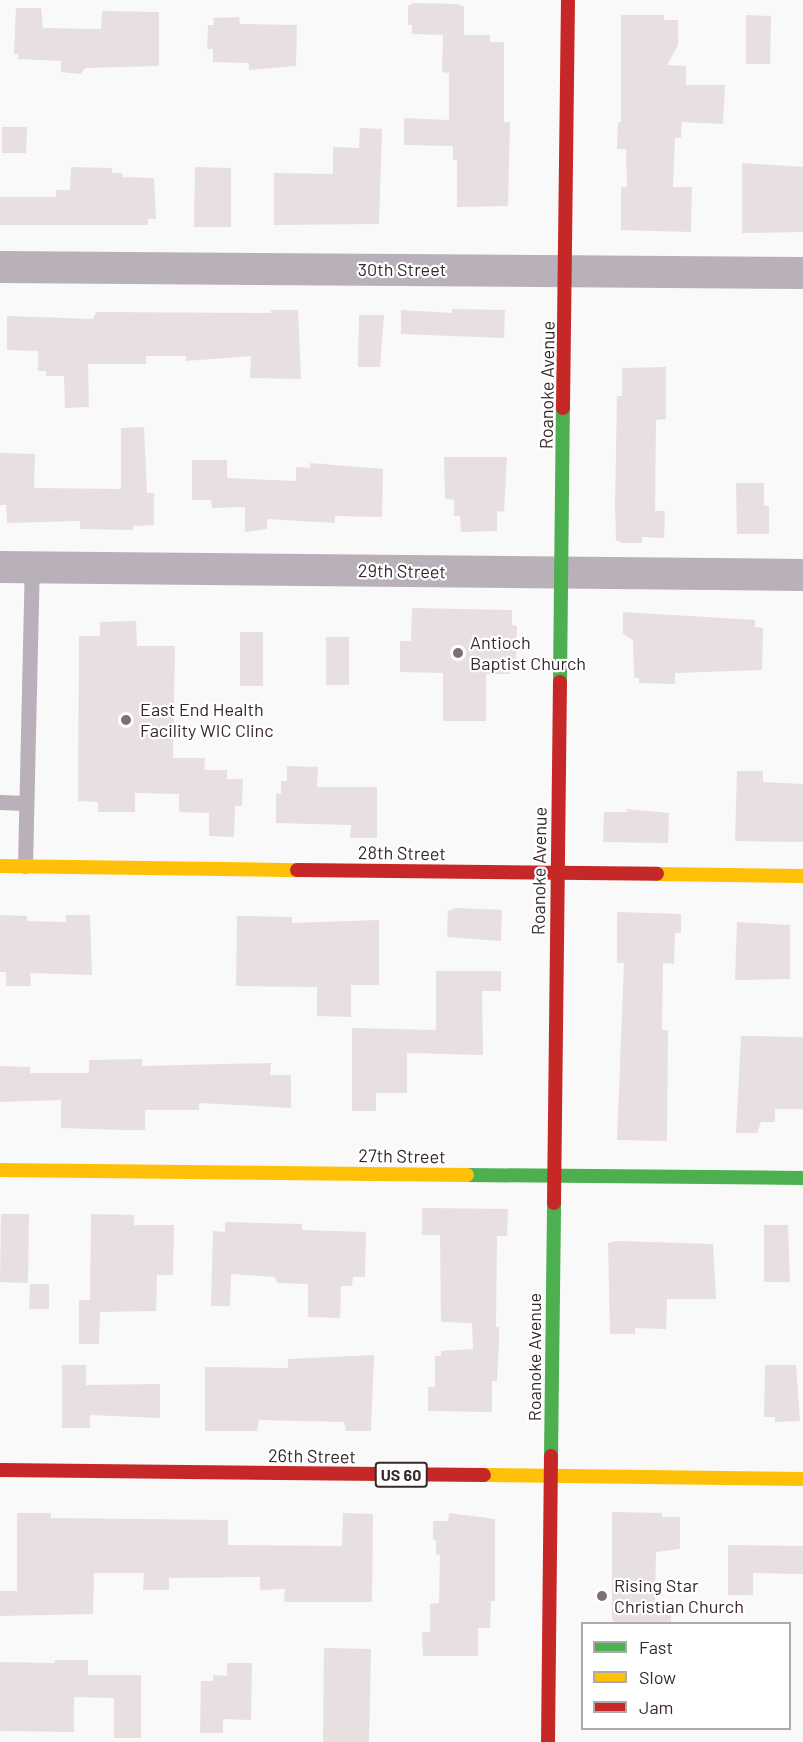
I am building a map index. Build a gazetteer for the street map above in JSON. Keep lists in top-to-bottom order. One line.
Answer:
{"streets":{"main road":["Roanoke Avenue","28th Street","27th Street","26th Street","US 60"],"street":["30th Street","29th Street"]},"crossings":[["30th Street","Roanoke Avenue"],["Roanoke Avenue","29th Street"],["Roanoke Avenue","28th Street"],["Roanoke Avenue","27th Street"],["Roanoke Avenue","26th Street"]],"places":["Antioch Baptist Church","East End Health Facility WIC Clinc","Rising Star Christian Church"],"legend":["Fast","Slow","Jam"]}
